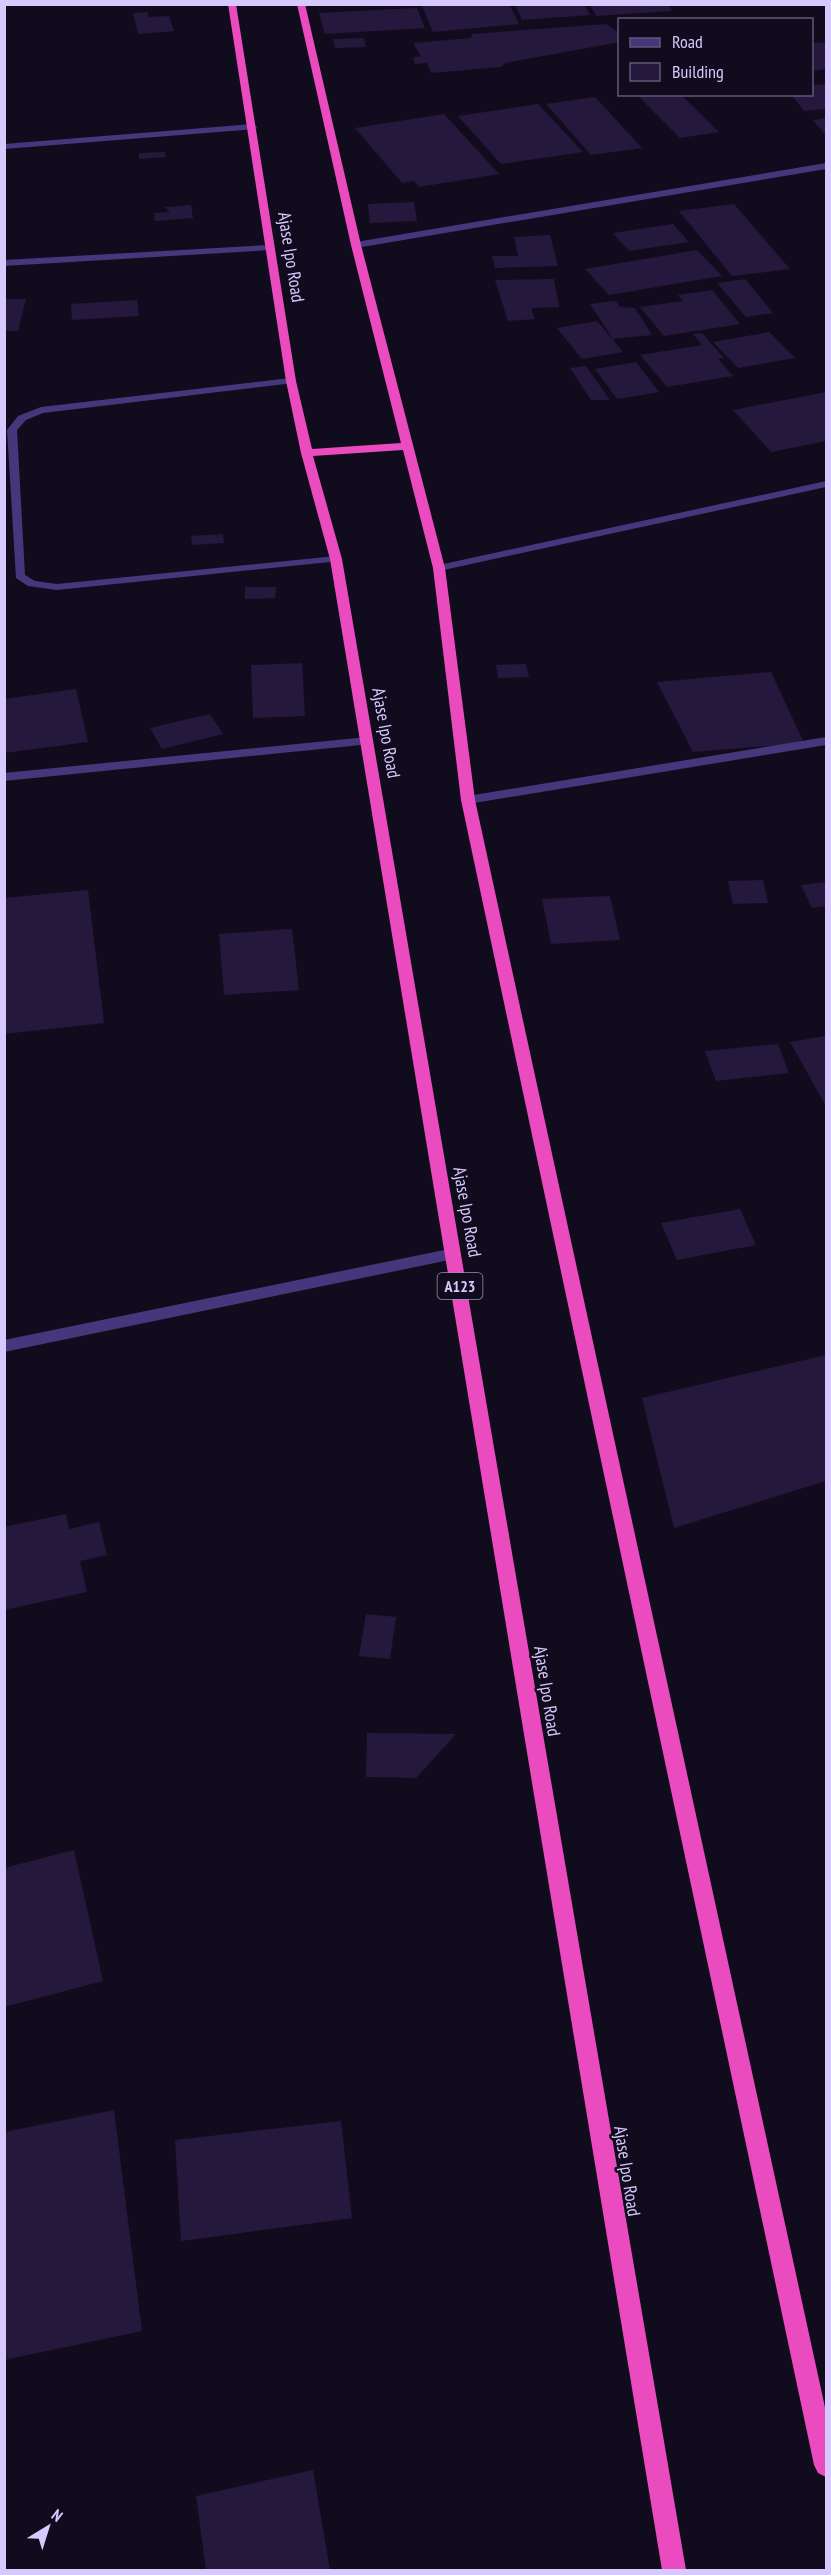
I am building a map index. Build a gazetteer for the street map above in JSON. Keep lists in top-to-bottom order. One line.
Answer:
{"streets":{"highway":["Ajase Ipo Road","A123"]},"legend":["Road","Building"],"north":"top right"}
